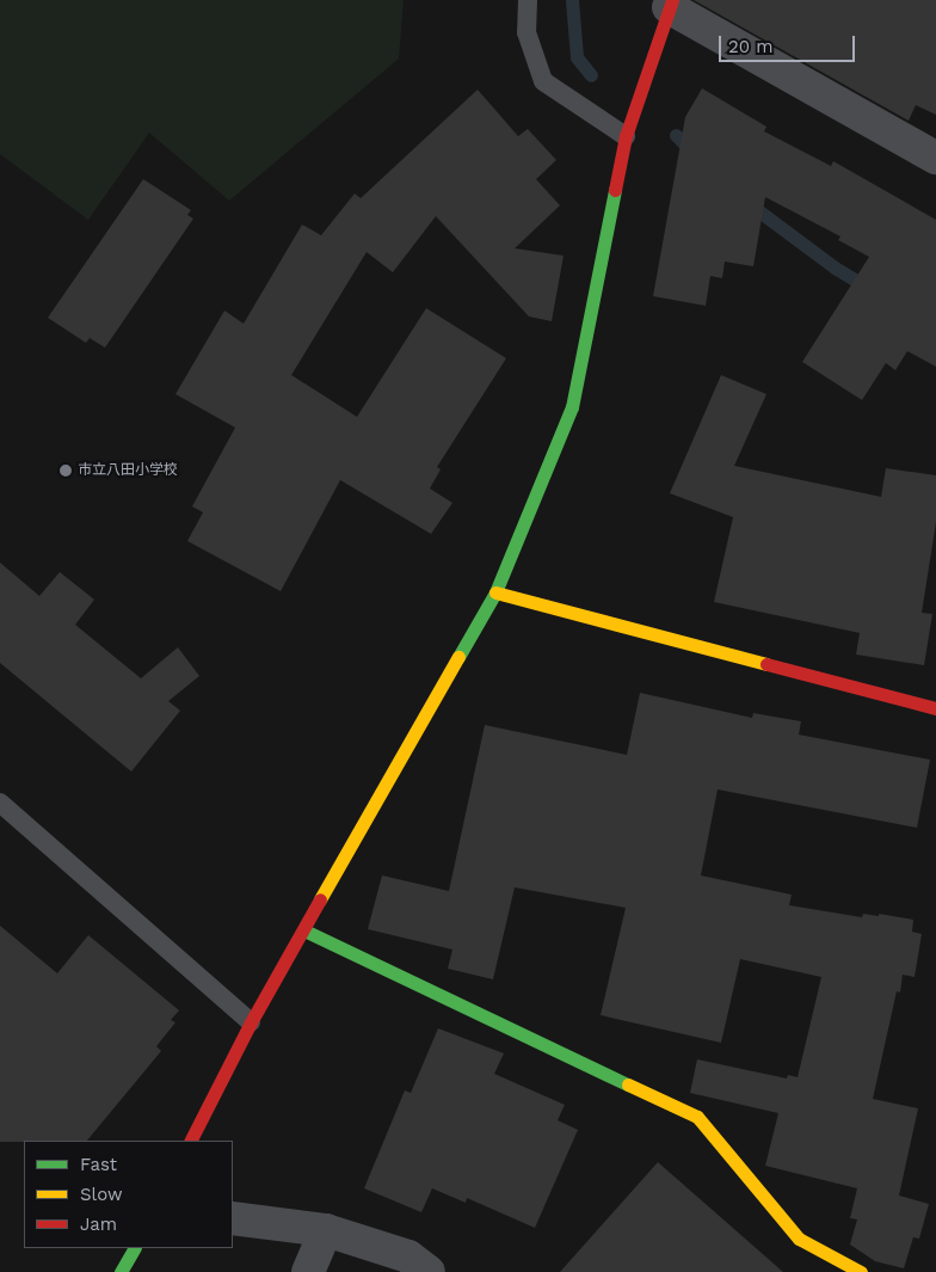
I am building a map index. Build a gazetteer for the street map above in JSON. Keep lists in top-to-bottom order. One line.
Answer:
{"places":["市立八田小学校"],"legend":["Fast","Slow","Jam"],"scale_bar":"20 m"}
